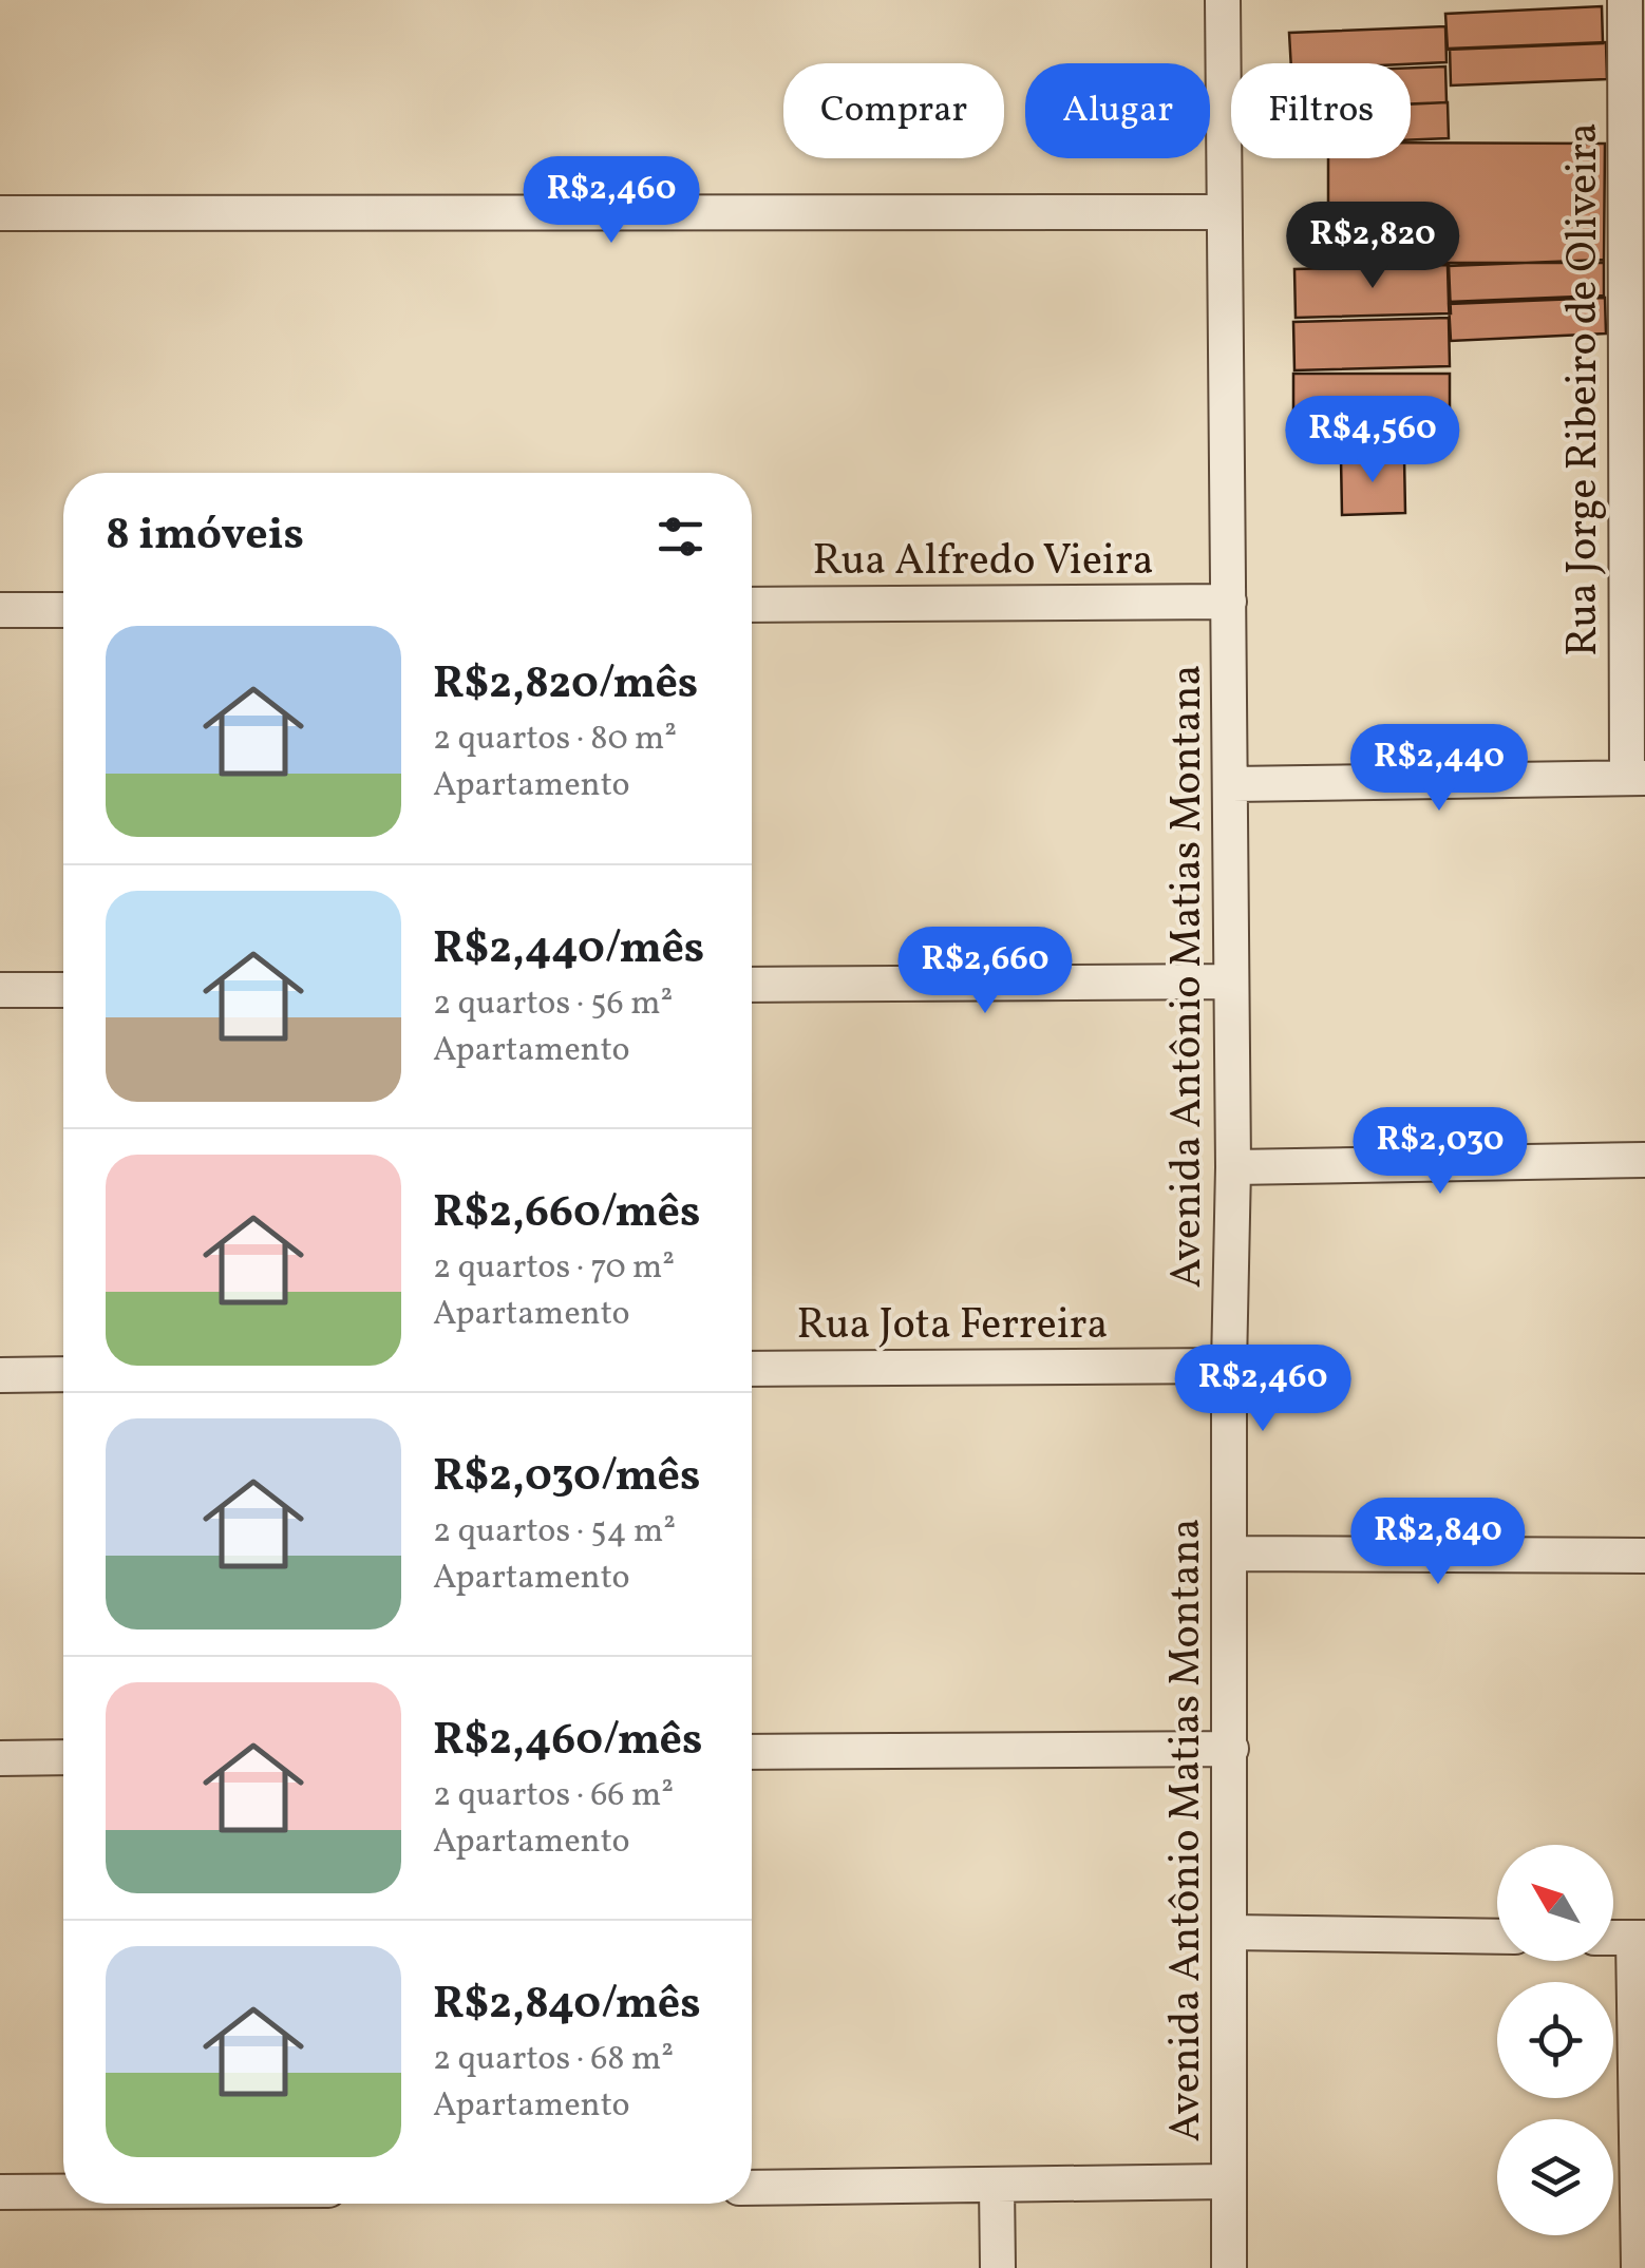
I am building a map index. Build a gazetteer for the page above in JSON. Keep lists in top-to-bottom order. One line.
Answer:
{"streets":{"street":["Rua Jorge Ribeiro de Oliveira","Rua Alfredo Vieira","Avenida Antônio Matias Montana","Rua Jota Ferreira"]},"crossings":[["Rua Alfredo Vieira","Avenida Antônio Matias Montana"],["Avenida Antônio Matias Montana","Rua Jota Ferreira"]],"north":"top left","page":{"chip":["Comprar","Alugar","Filtros"],"price":["R$2,460","R$2,820","R$4,560","R$2,440","R$2,660","R$2,030","R$2,460","R$2,840"],"heading":"8 imóveis","list":[{"name":"R$2,820/mês","note":"2 quartos · 80 m² · Apartamento"},{"name":"R$2,440/mês","note":"2 quartos · 56 m² · Apartamento"},{"name":"R$2,660/mês","note":"2 quartos · 70 m² · Apartamento"},{"name":"R$2,030/mês","note":"2 quartos · 54 m² · Apartamento"},{"name":"R$2,460/mês","note":"2 quartos · 66 m² · Apartamento"},{"name":"R$2,840/mês","note":"2 quartos · 68 m² · Apartamento"}]}}
